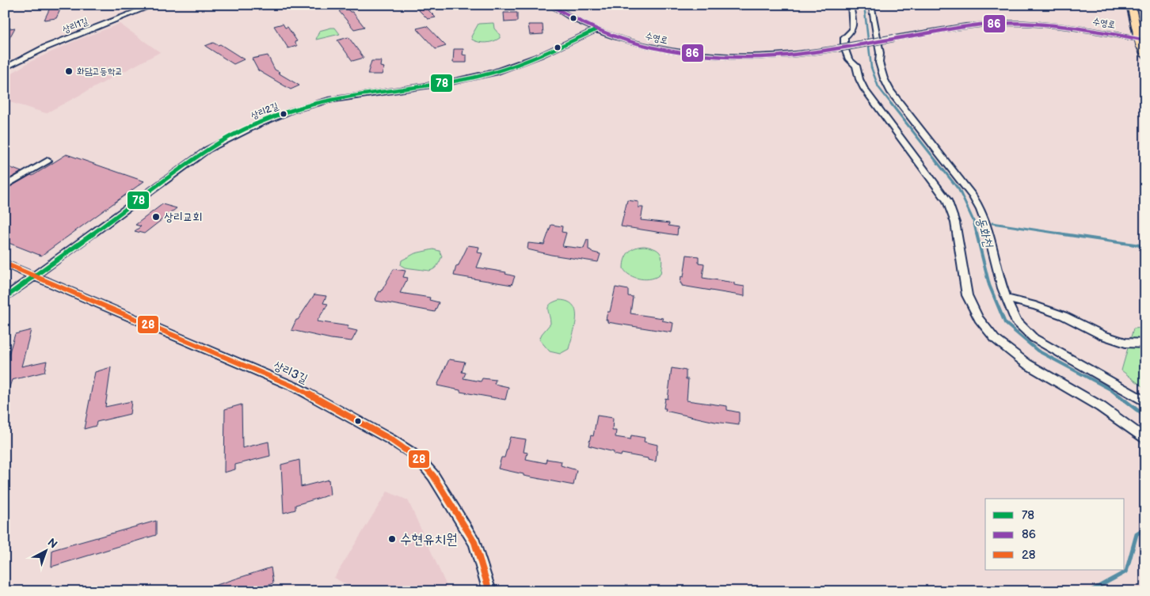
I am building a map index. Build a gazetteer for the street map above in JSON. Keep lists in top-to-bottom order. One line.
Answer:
{"streets":{"street":["수영로","상리1길","상리2길","상리3길"]},"crossings":[["수영로","상리2길"],["상리2길","상리3길"]],"water":["동화천"],"places":["화담고등학교","상리교회","수현유치원"],"lines":["transit line 86","transit line 78","transit line 28"],"legend":["78","86","28"],"north":"top right"}
